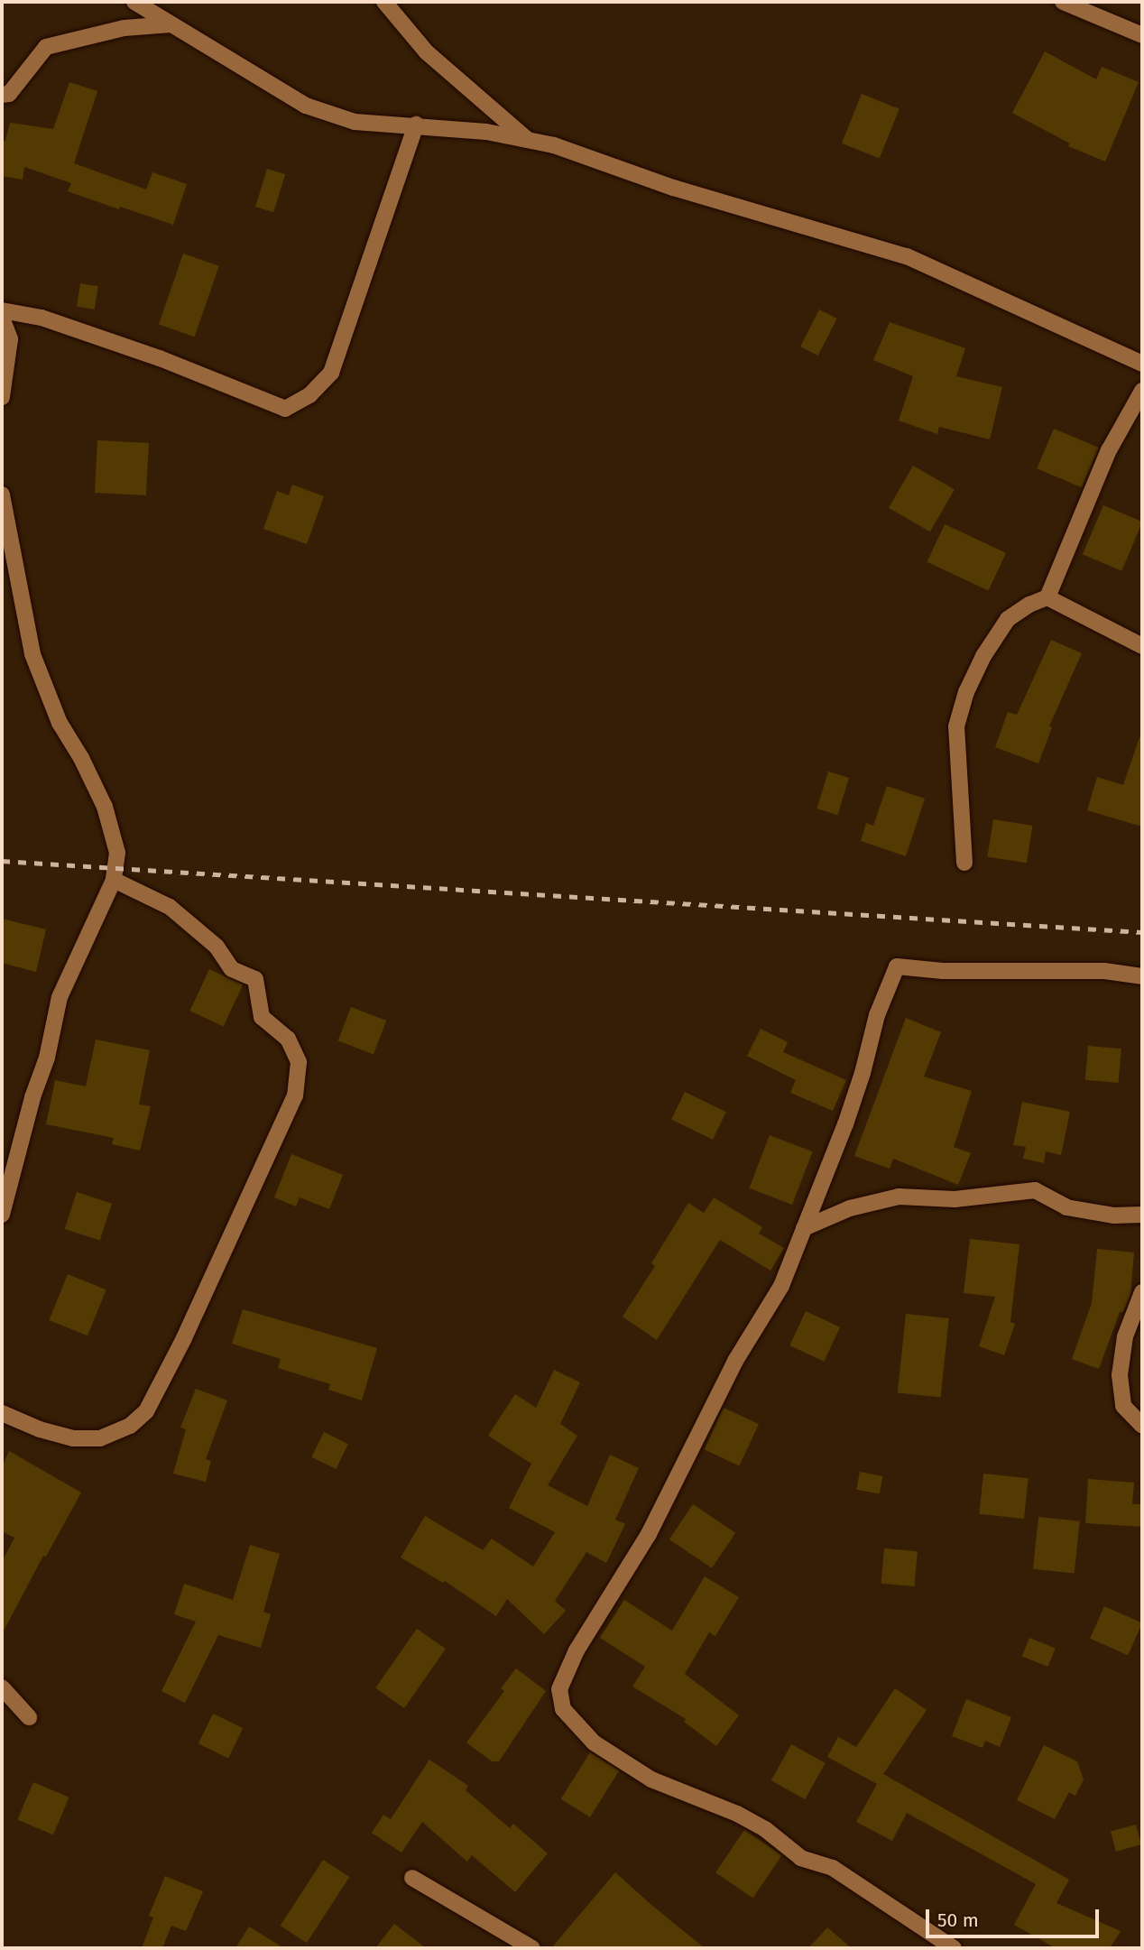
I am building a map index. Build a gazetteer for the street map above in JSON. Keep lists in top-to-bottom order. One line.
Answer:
{"scale_bar":"50 m"}
